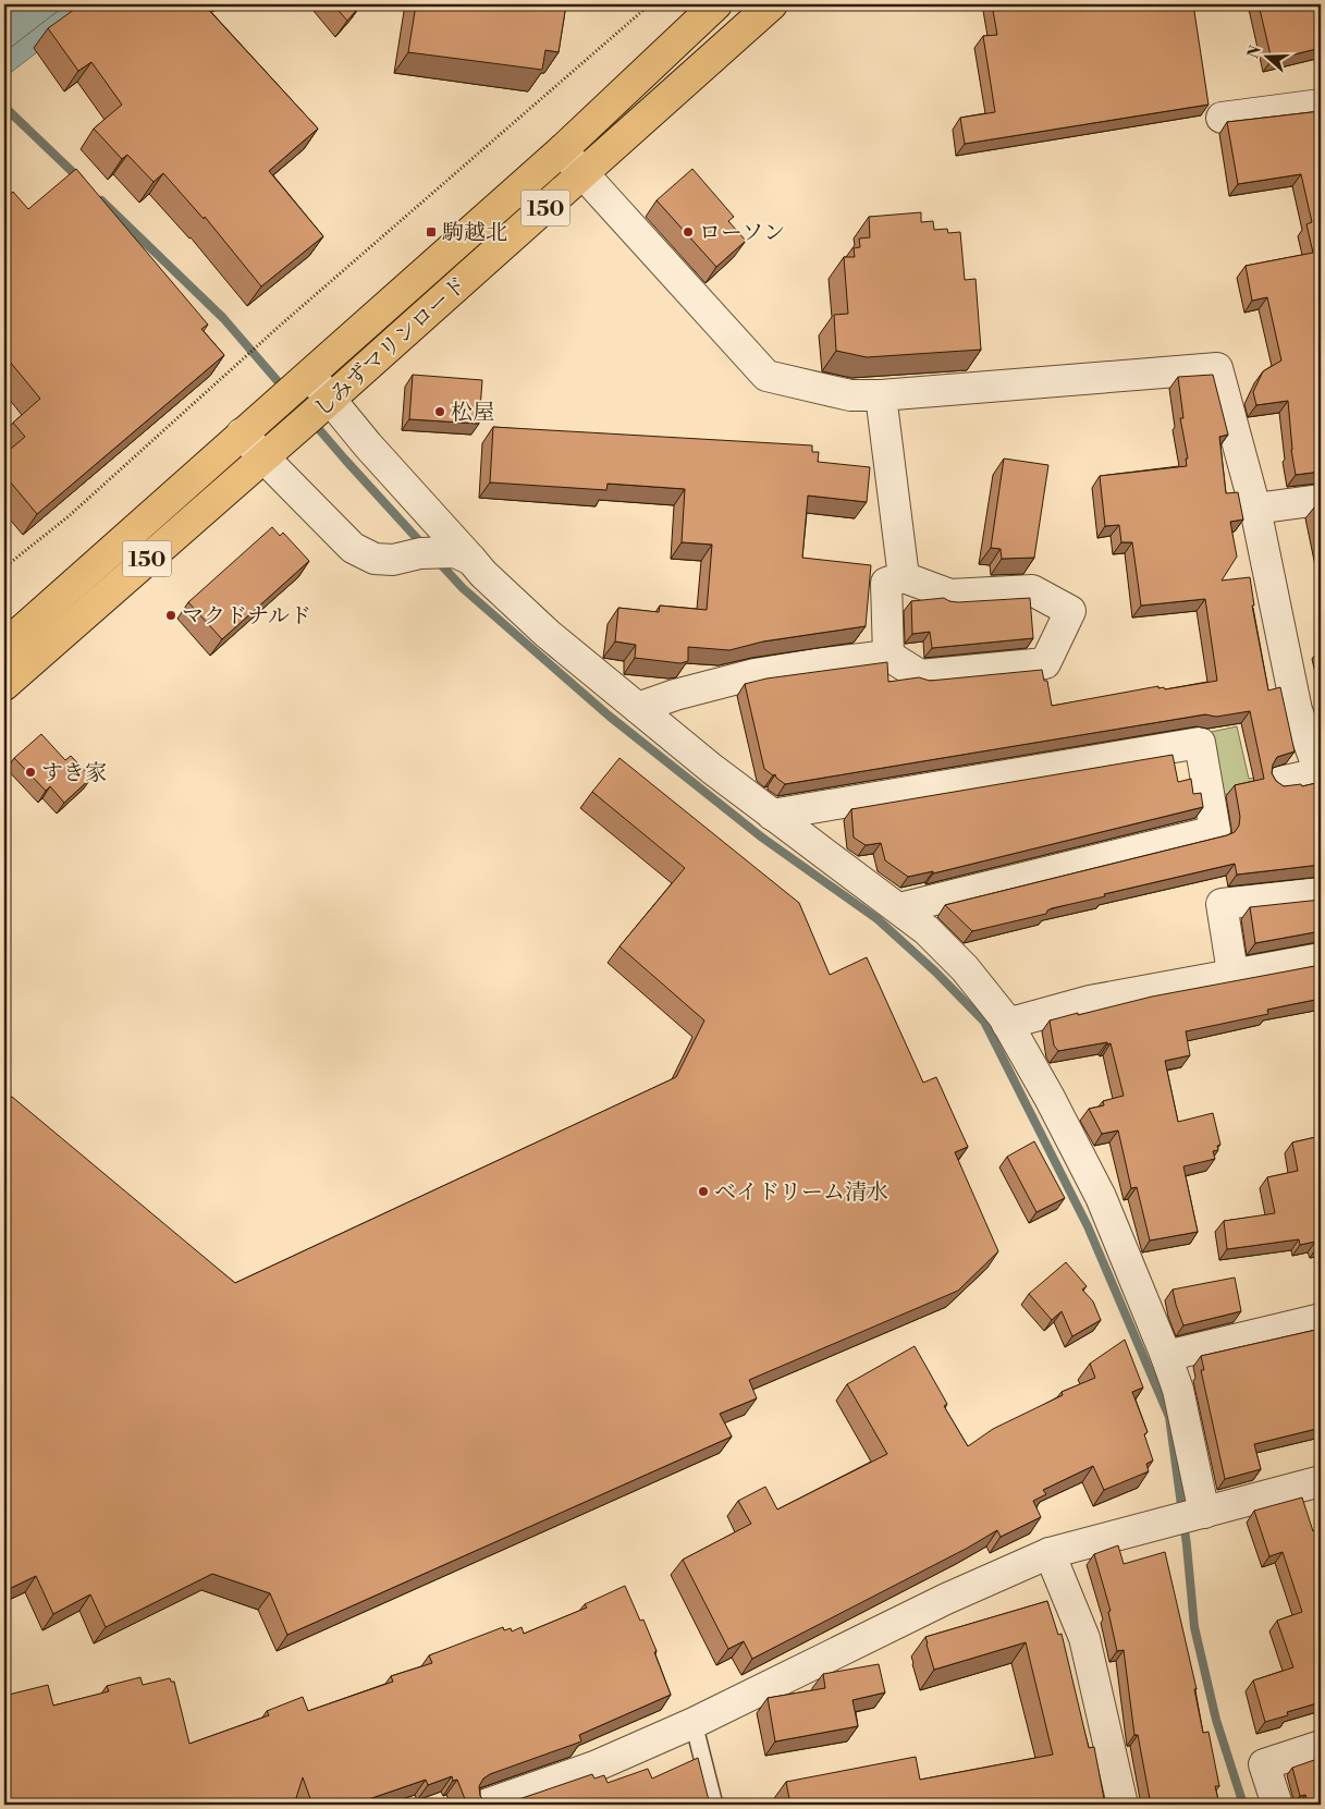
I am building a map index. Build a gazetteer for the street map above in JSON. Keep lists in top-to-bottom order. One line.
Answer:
{"streets":{"highway":["150","しみずマリンロード"]},"places":{"transit":["駒越北"],"other":["ローソン","松屋","マクドナルド","すき家","ベイドリーム清水"]},"north":"left"}
